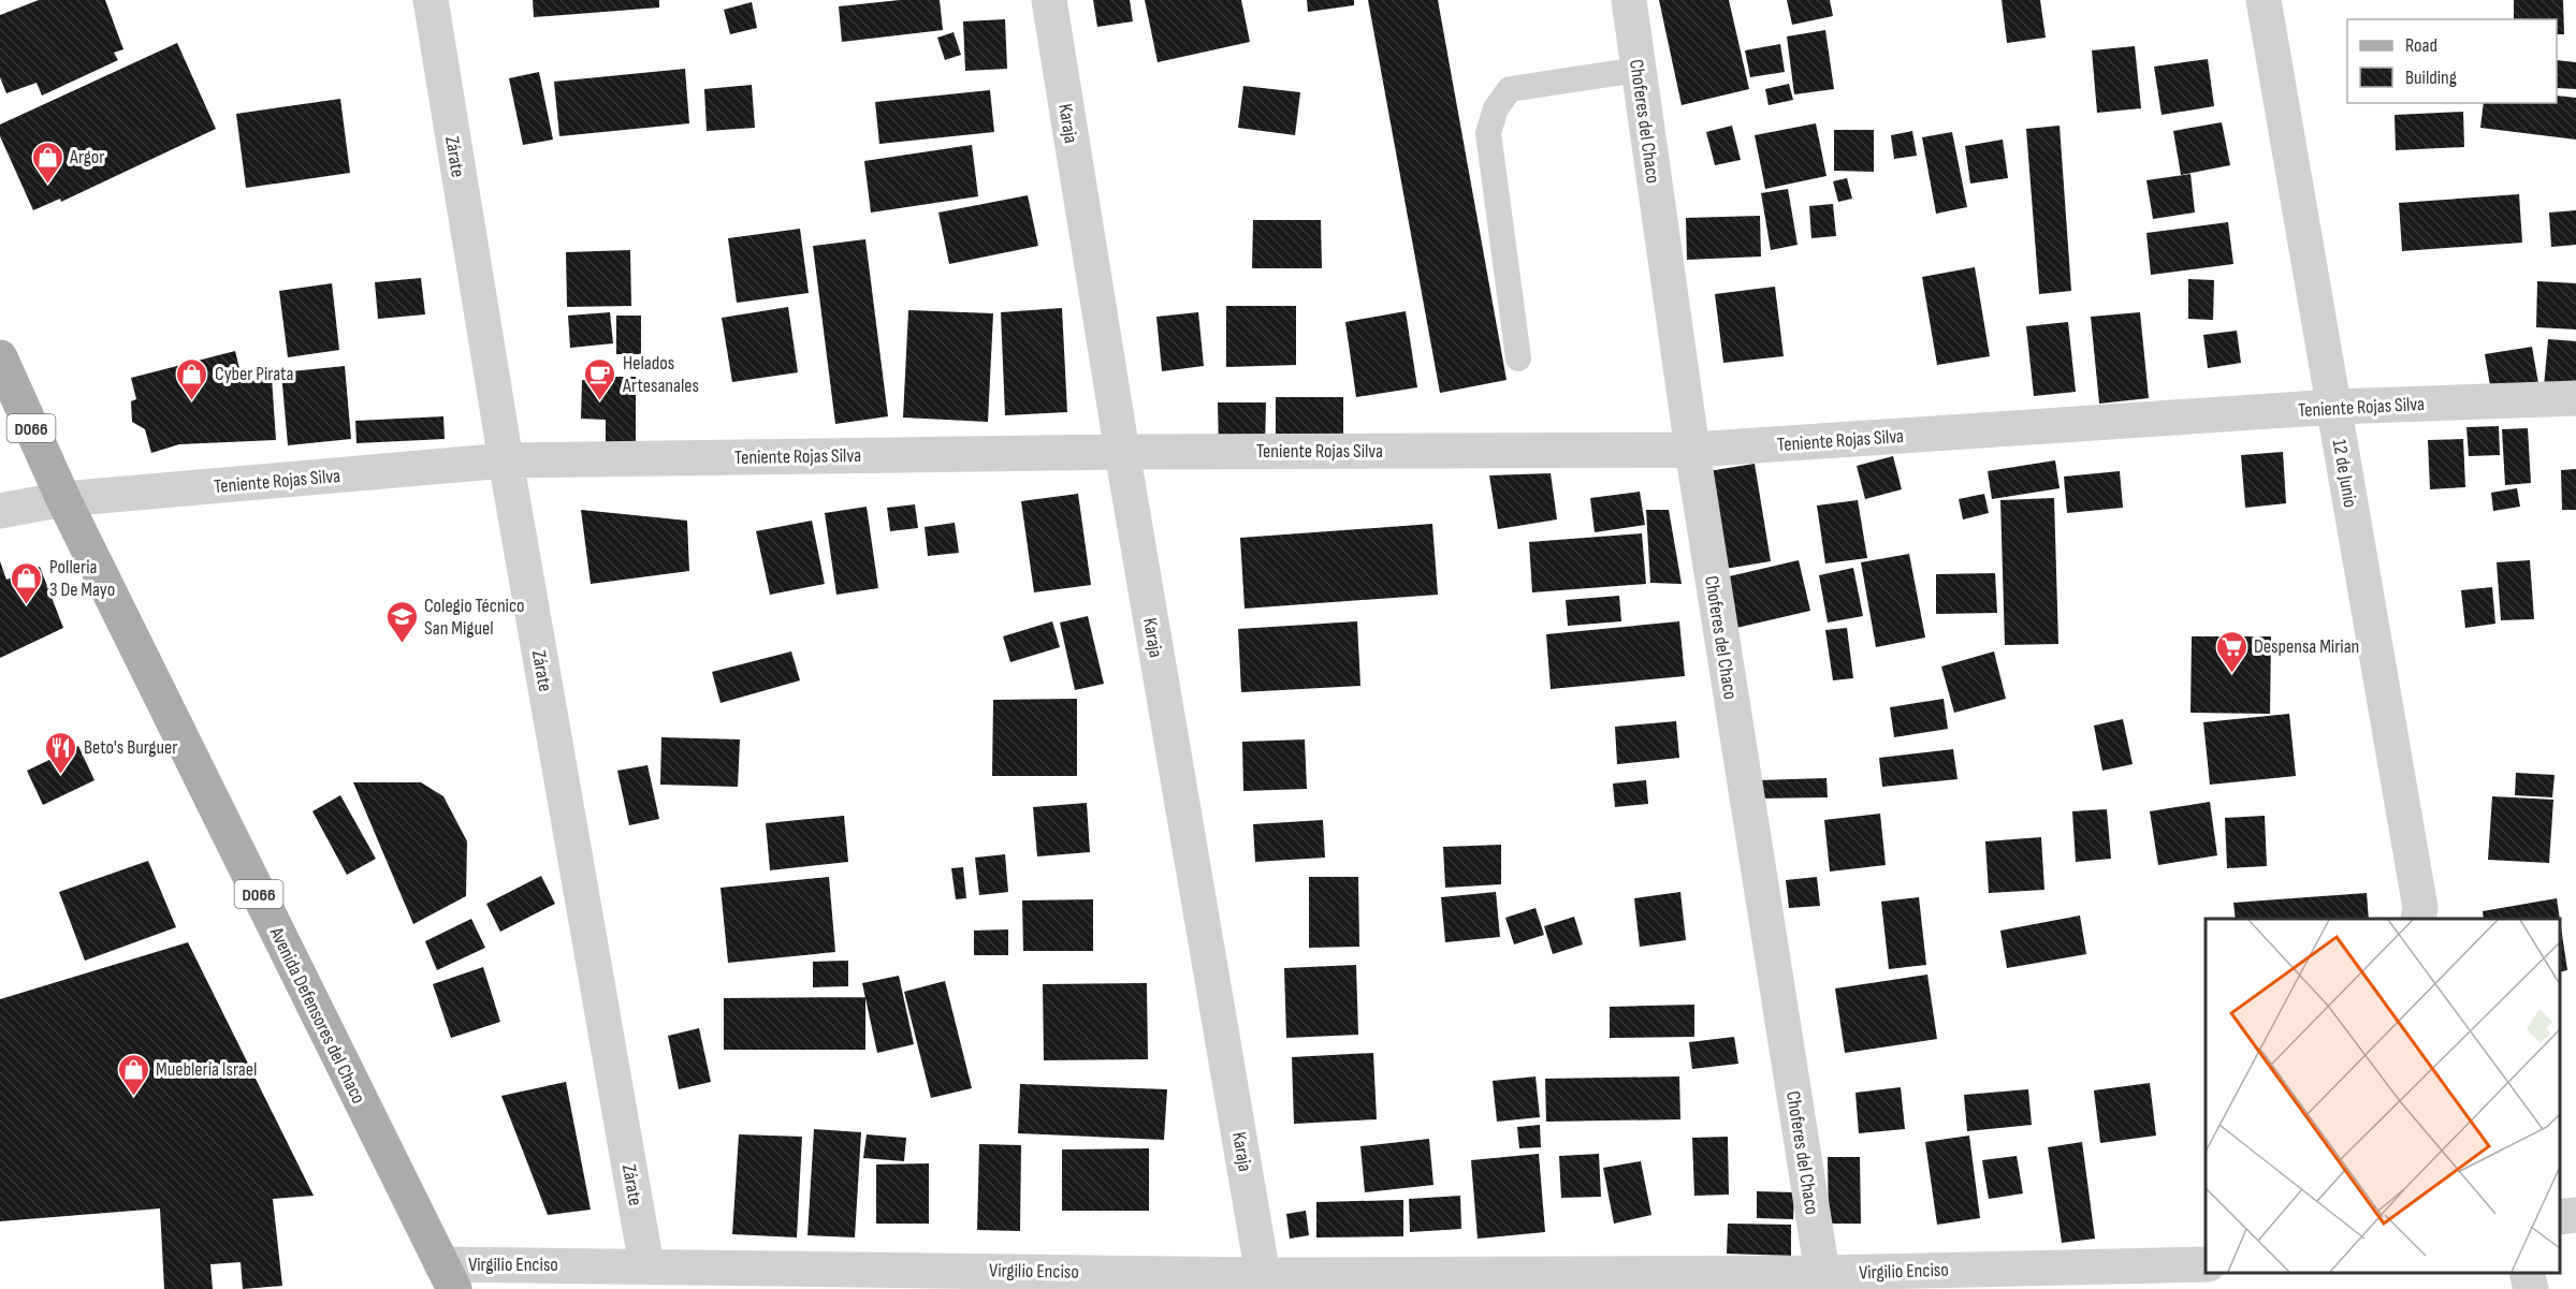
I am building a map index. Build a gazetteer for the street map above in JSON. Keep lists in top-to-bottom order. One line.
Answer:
{"streets":{"main road":["D066","Avenida Defensores del Chaco"],"street":["Choferes del Chaco","Karaja","Zárate","Teniente Rojas Silva","12 de Junio","Virgilio Enciso"]},"crossings":[["Choferes del Chaco","Teniente Rojas Silva"],["Choferes del Chaco","Virgilio Enciso"],["Karaja","Teniente Rojas Silva"],["Karaja","Virgilio Enciso"],["Zárate","Teniente Rojas Silva"],["Zárate","Virgilio Enciso"],["Teniente Rojas Silva","12 de Junio"],["Teniente Rojas Silva","Avenida Defensores del Chaco"],["Avenida Defensores del Chaco","Virgilio Enciso"]],"places":{"shop":["Argor","Cyber Pirata","Polleria 3 De Mayo","Mueblería Israel"],"cafe":["Helados Artesanales"],"school or university":["Colegio Técnico San Miguel"],"supermarket":["Despensa Mirian"],"restaurant":["Beto's Burguer"]},"legend":["Road","Building"]}
